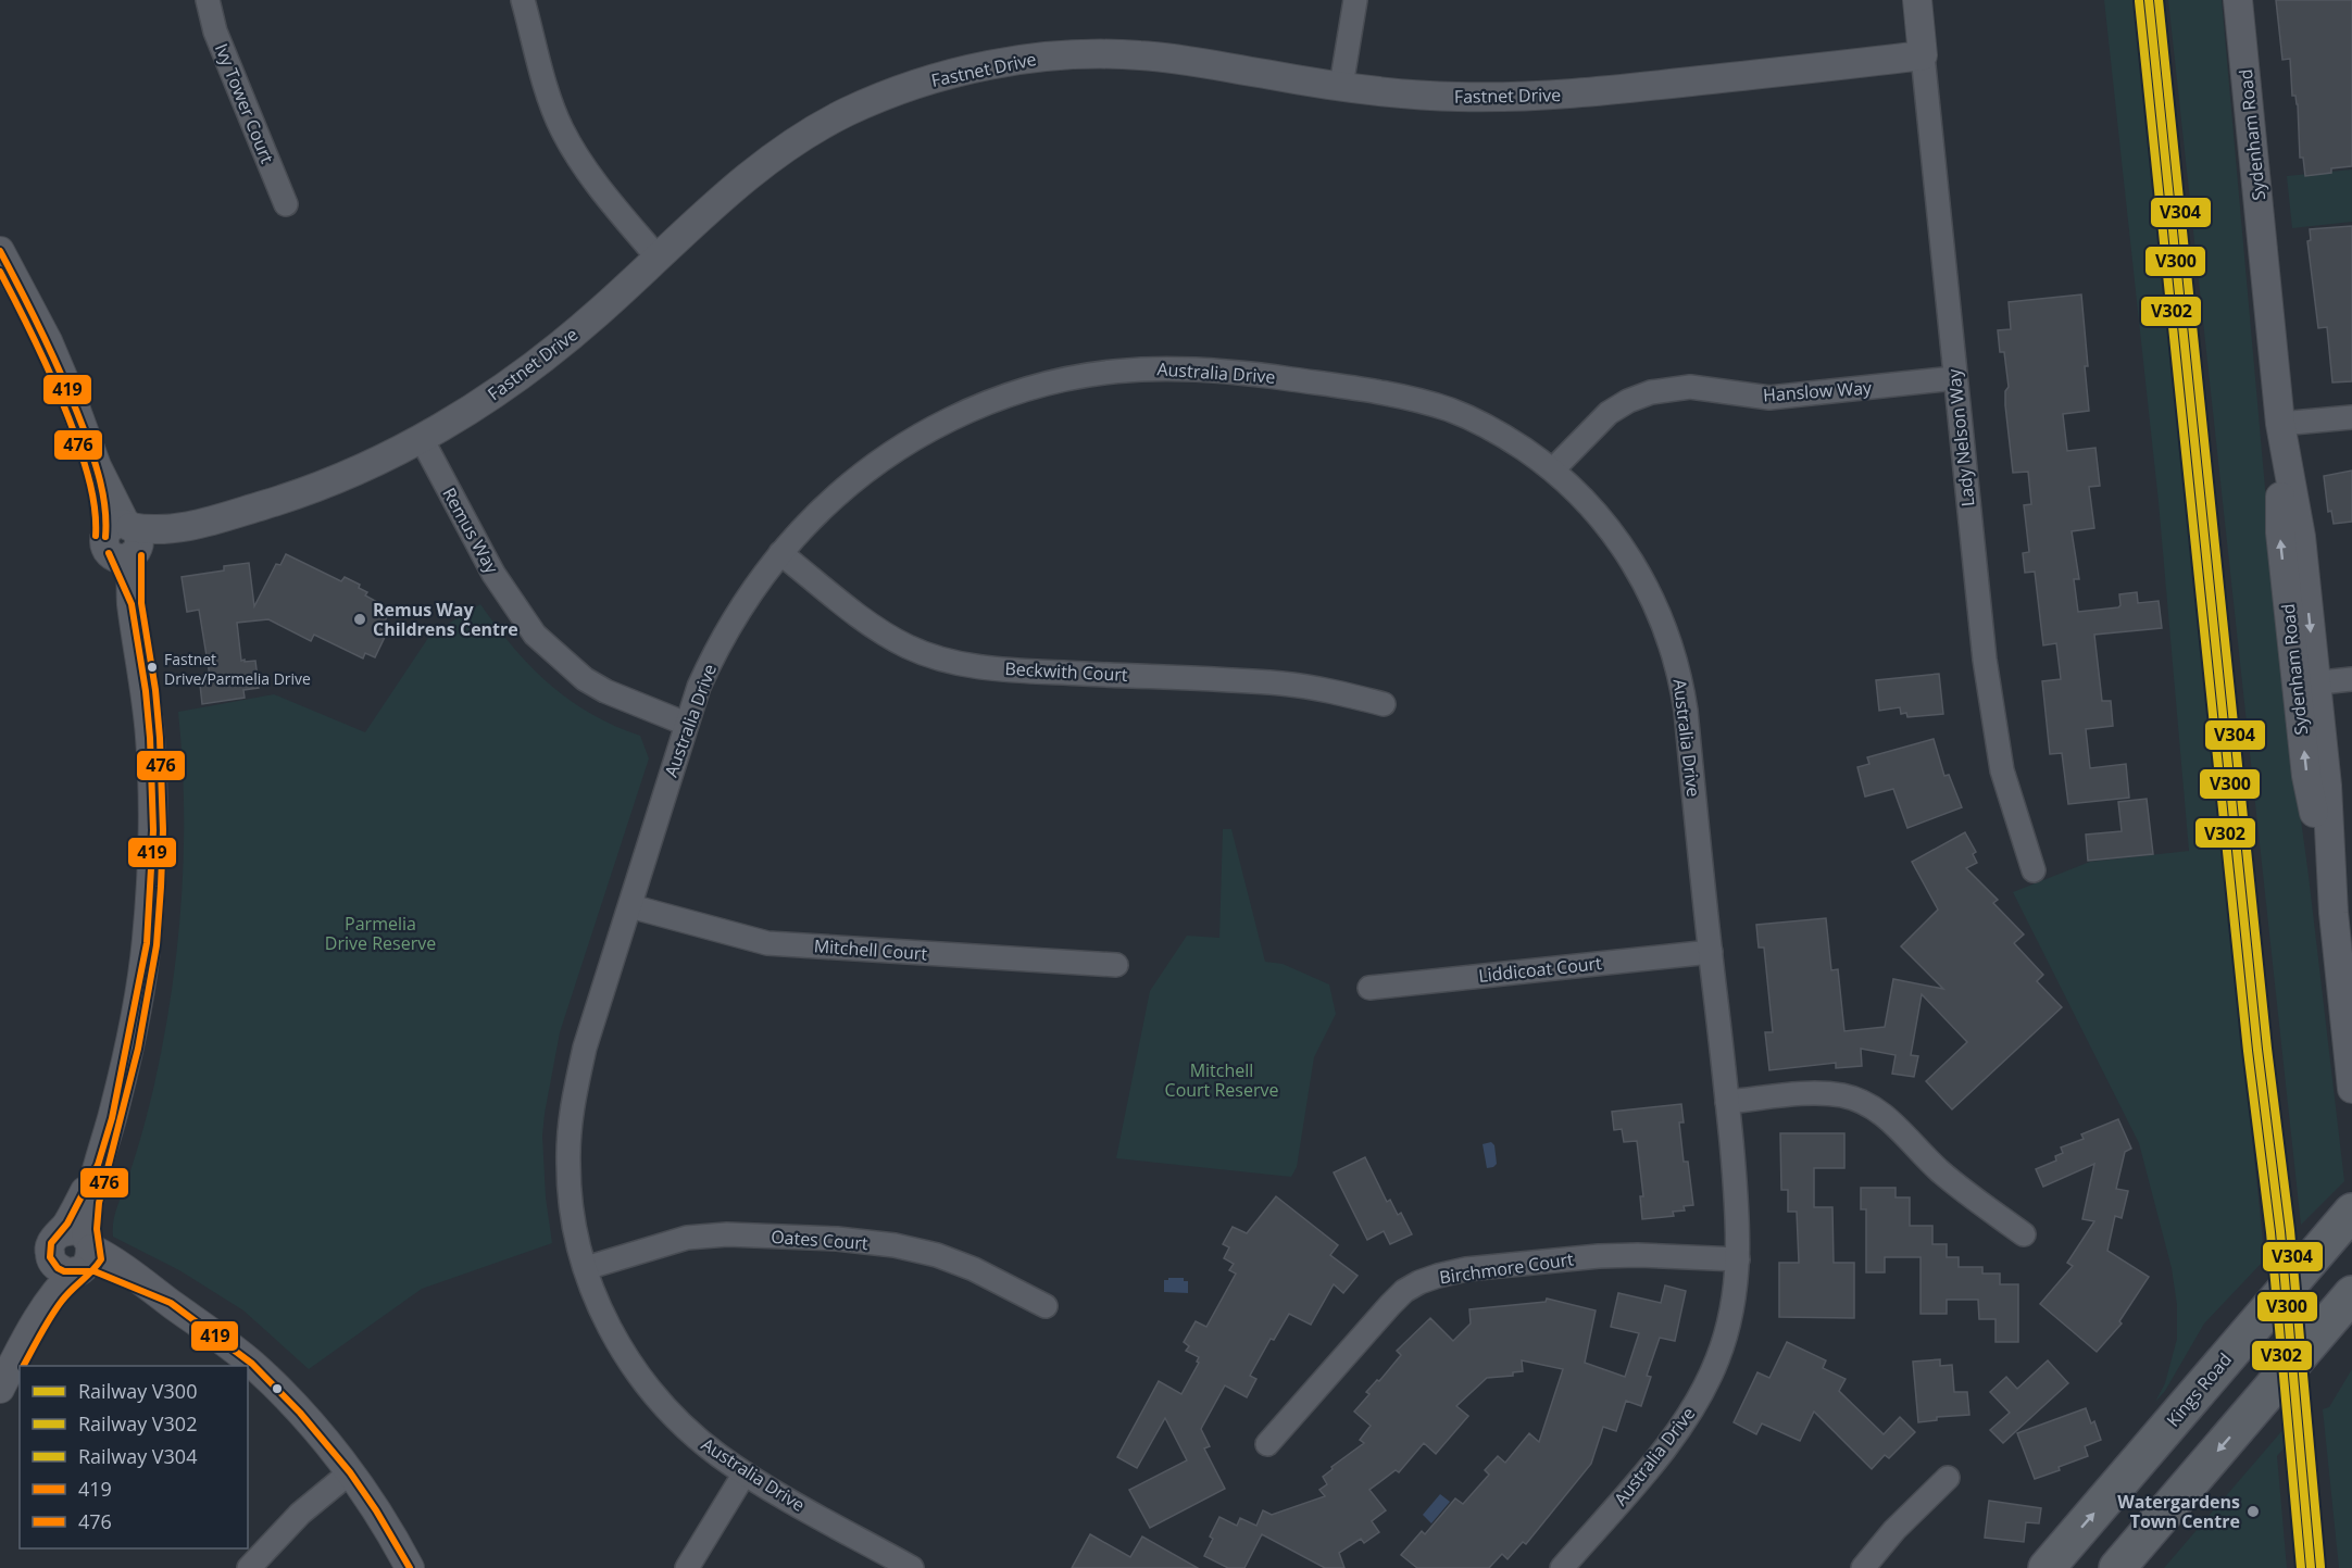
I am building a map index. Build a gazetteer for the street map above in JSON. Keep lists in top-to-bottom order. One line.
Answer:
{"streets":{"main road":["Kings Road"],"street":["Fastnet Drive","Ivy Tower Court","Sydenham Road","Australia Drive","Hanslow Way","Lady Nelson Way","Remus Way","Beckwith Court","Mitchell Court","Liddicoat Court","Oates Court","Birchmore Court"]},"crossings":[["Fastnet Drive","Lady Nelson Way"],["Fastnet Drive","Remus Way"],["Australia Drive","Hanslow Way"],["Australia Drive","Remus Way"],["Australia Drive","Beckwith Court"],["Australia Drive","Mitchell Court"],["Australia Drive","Liddicoat Court"],["Australia Drive","Oates Court"],["Australia Drive","Birchmore Court"],["Hanslow Way","Lady Nelson Way"]],"parks":["Parmelia Drive Reserve","Mitchell Court Reserve"],"places":["Remus Way Childrens Centre","Fastnet Drive/Parmelia Drive","Watergardens Town Centre"],"lines":["rail line V300","rail line V304","rail line V302","transit line 419","transit line 476"],"legend":["Railway V300","Railway V302","Railway V304","419","476"]}
